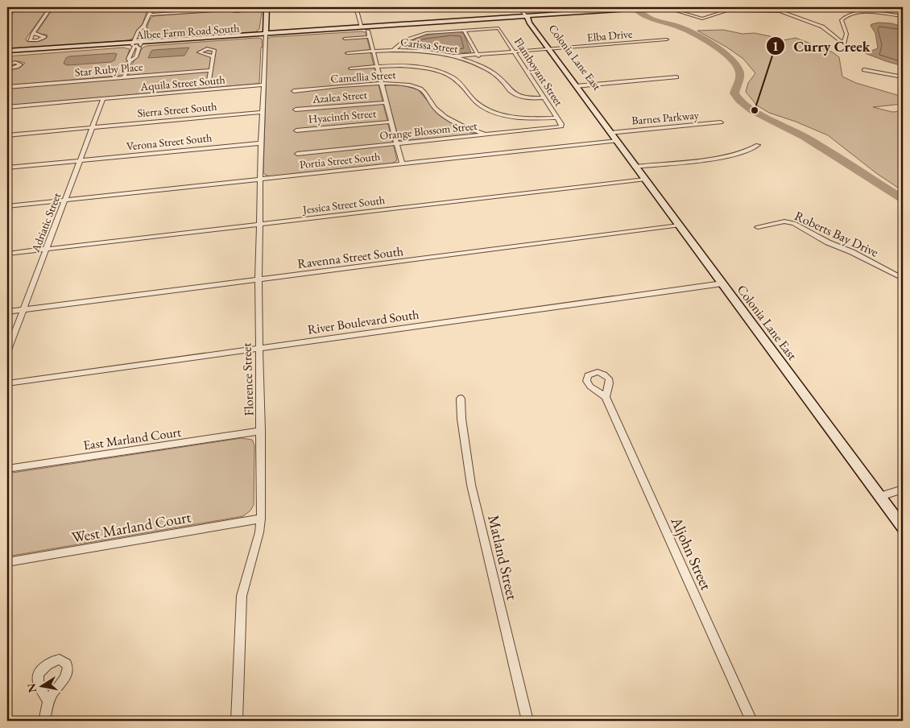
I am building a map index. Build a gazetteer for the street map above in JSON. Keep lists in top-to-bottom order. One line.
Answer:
{"streets":{"main road":["Albee Farm Road South","Colonia Lane East"],"street":["Elba Drive","Carissa Street","Star Ruby Place","Flamboyant Street","Camellia Street","Aquila Street South","Azalea Street","Sierra Street South","Hyacinth Street","Barnes Parkway","Orange Blossom Street","Verona Street South","Portia Street South","Jessica Street South","Adriatic Street","Roberts Bay Drive","Ravenna Street South","River Boulevard South","Florence Street","East Marland Court","West Marland Court","Aljohn Street","Matland Street"]},"crossings":[["Albee Farm Road South","Colonia Lane East"],["Albee Farm Road South","Florence Street"],["Elba Drive","Colonia Lane East"],["Elba Drive","Flamboyant Street"],["Carissa Street","Flamboyant Street"],["Colonia Lane East","Barnes Parkway"],["Colonia Lane East","Portia Street South"],["Colonia Lane East","Jessica Street South"],["Colonia Lane East","Ravenna Street South"],["Colonia Lane East","River Boulevard South"],["Flamboyant Street","Orange Blossom Street"],["Camellia Street","Orange Blossom Street"],["Aquila Street South","Adriatic Street"],["Aquila Street South","Florence Street"],["Sierra Street South","Adriatic Street"],["Sierra Street South","Florence Street"],["Verona Street South","Adriatic Street"],["Verona Street South","Florence Street"],["Portia Street South","Adriatic Street"],["Portia Street South","Florence Street"],["Jessica Street South","Adriatic Street"],["Jessica Street South","Florence Street"],["Adriatic Street","Ravenna Street South"],["Ravenna Street South","Florence Street"],["River Boulevard South","Florence Street"],["Florence Street","East Marland Court"],["Florence Street","West Marland Court"]],"places":["Curry Creek"],"north":"left"}
